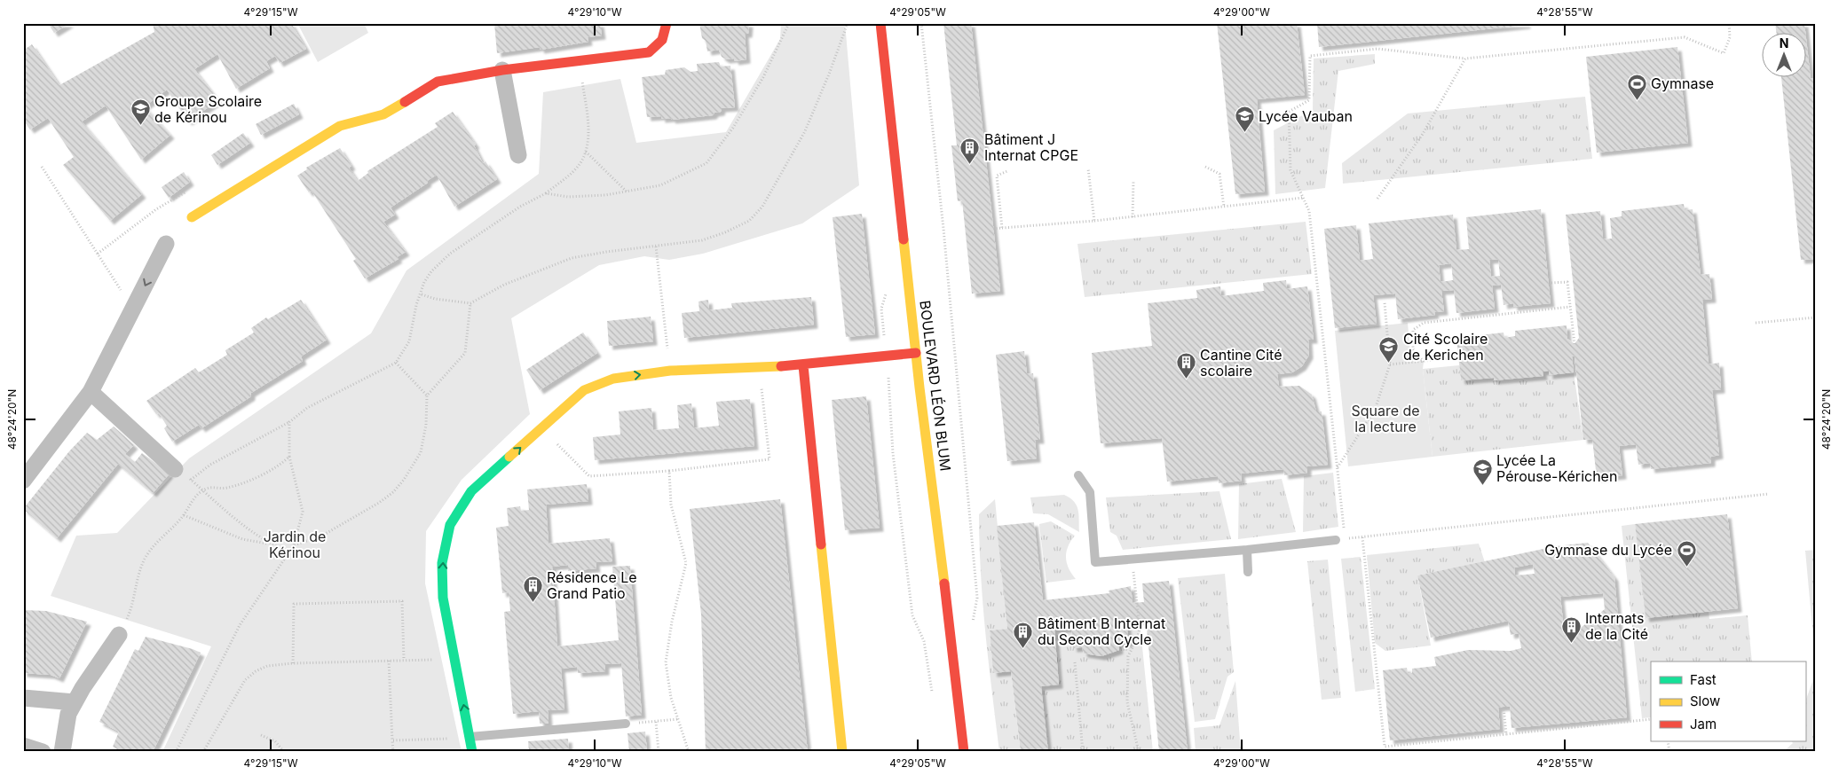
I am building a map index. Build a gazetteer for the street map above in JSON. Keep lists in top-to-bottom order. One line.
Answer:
{"streets":{"street":["BOULEVARD LÉON BLUM"]},"parks":["Square de la lecture","Jardin de Kérinou"],"places":{"sports":["Gymnase","Gymnase du Lycée"],"school or university":["Groupe Scolaire de Kérinou","Lycée Vauban","Cité Scolaire de Kerichen","Lycée La Pérouse-Kérichen"],"building":["Bâtiment J Internat CPGE","Cantine Cité scolaire","Résidence Le Grand Patio","Internats de la Cité","Bâtiment B Internat du Second Cycle"]},"legend":["Fast","Slow","Jam"],"north":"top","coordinates":["4°29'15\"W","4°29'10\"W","4°29'05\"W","4°29'00\"W","4°28'55\"W","48°24'20\"N"]}
